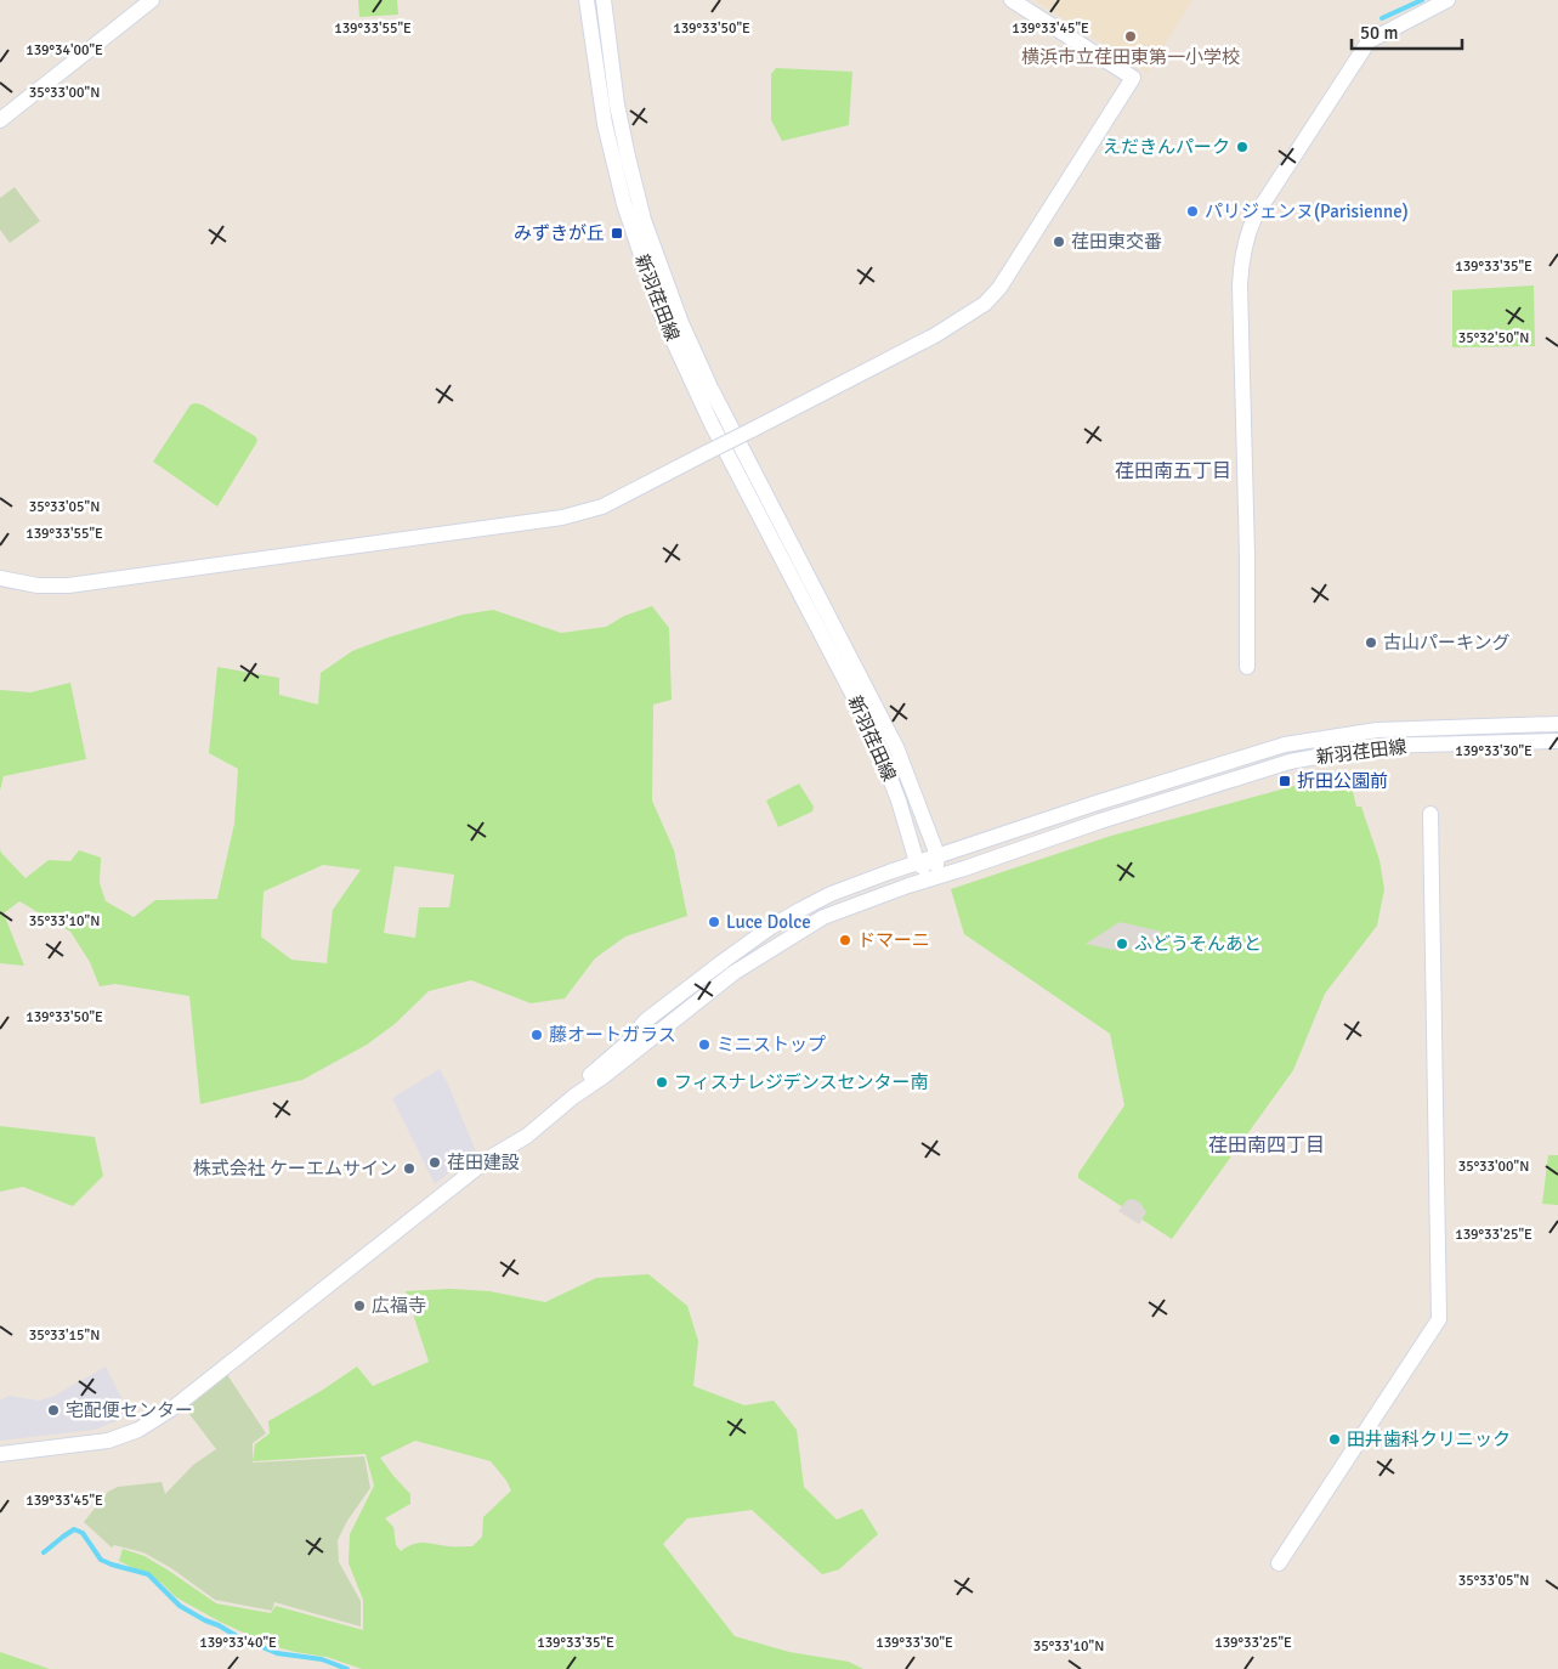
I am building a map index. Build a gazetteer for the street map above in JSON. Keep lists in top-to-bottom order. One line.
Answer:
{"streets":{"street":["新羽荏田線"]},"districts":["荏田南五丁目","荏田南四丁目"],"places":{"other":["横浜市立荏田東第一小学校","えだきんパーク","パリジェンヌ(Parisienne)","荏田東交番","古山パーキング","Luce Dolce","ドマーニ","ふどうそんあと","藤オートガラス","ミニストップ","フィスナレジデンスセンター南","荏田建設","株式会社 ケーエムサイン","広福寺","宅配便センター","田井歯科クリニック"],"transit":["みずきが丘","折田公園前"]},"scale_bar":"50 m","coordinates":["139°33'55\"E","139°33'50\"E","139°33'45\"E","139°34'00\"E","35°33'00\"N","139°33'35\"E","35°32'50\"N","35°33'05\"N","139°33'30\"E","35°33'10\"N","139°33'25\"E","35°33'15\"N","139°33'40\"E"]}
